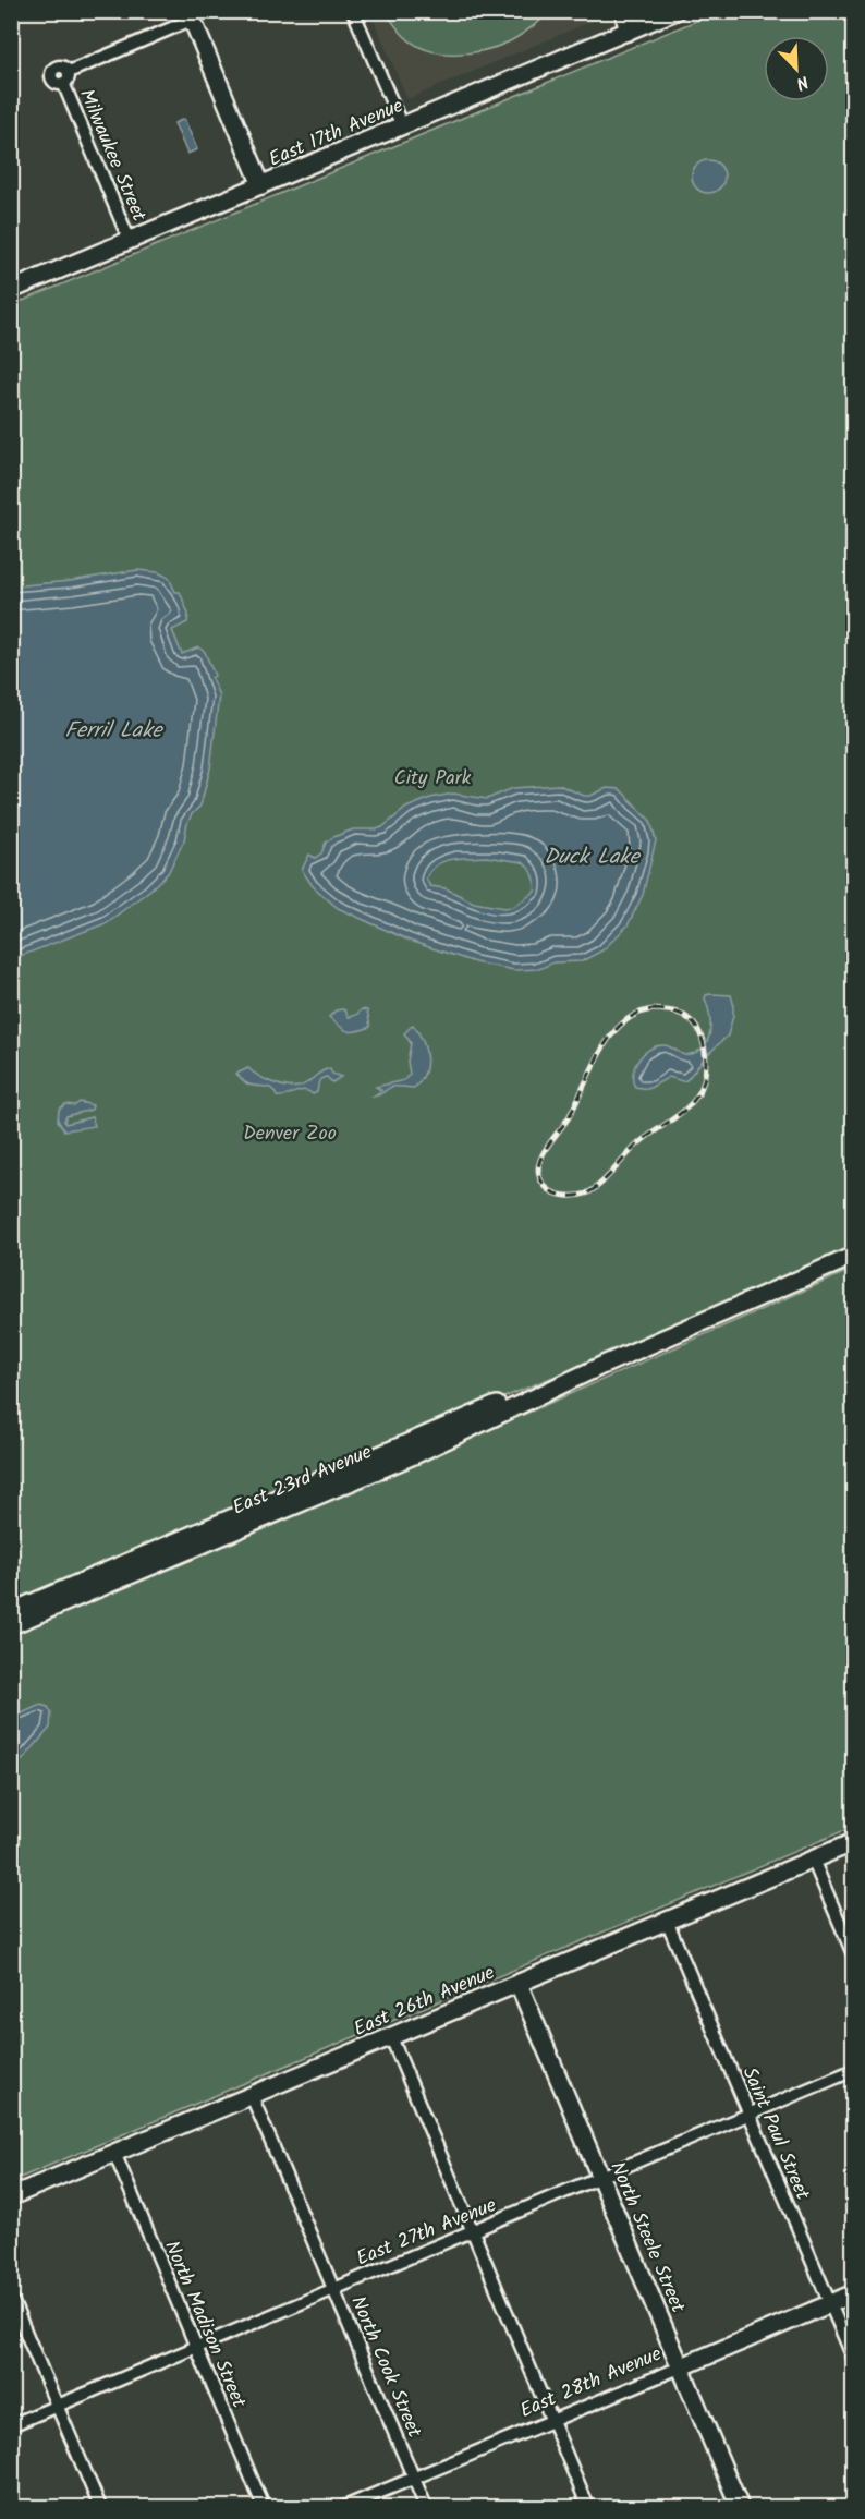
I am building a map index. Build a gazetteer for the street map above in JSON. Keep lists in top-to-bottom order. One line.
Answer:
{"streets":{"main road":["East 17th Avenue","East 23rd Avenue","East 26th Avenue","North Steele Street","East 28th Avenue"],"street":["Milwaukee Street","Saint Paul Street","East 27th Avenue","North Madison Street","North Cook Street"]},"crossings":[["East 17th Avenue","Milwaukee Street"],["East 26th Avenue","Saint Paul Street"],["East 26th Avenue","North Steele Street"],["East 26th Avenue","North Madison Street"],["East 26th Avenue","North Cook Street"],["Saint Paul Street","East 27th Avenue"],["Saint Paul Street","East 28th Avenue"],["East 27th Avenue","North Steele Street"],["East 27th Avenue","North Madison Street"],["East 27th Avenue","North Cook Street"],["North Steele Street","East 28th Avenue"],["North Cook Street","East 28th Avenue"]],"water":["Ferril Lake","Duck Lake"],"parks":["City Park","Denver Zoo"],"north":"bottom right"}
